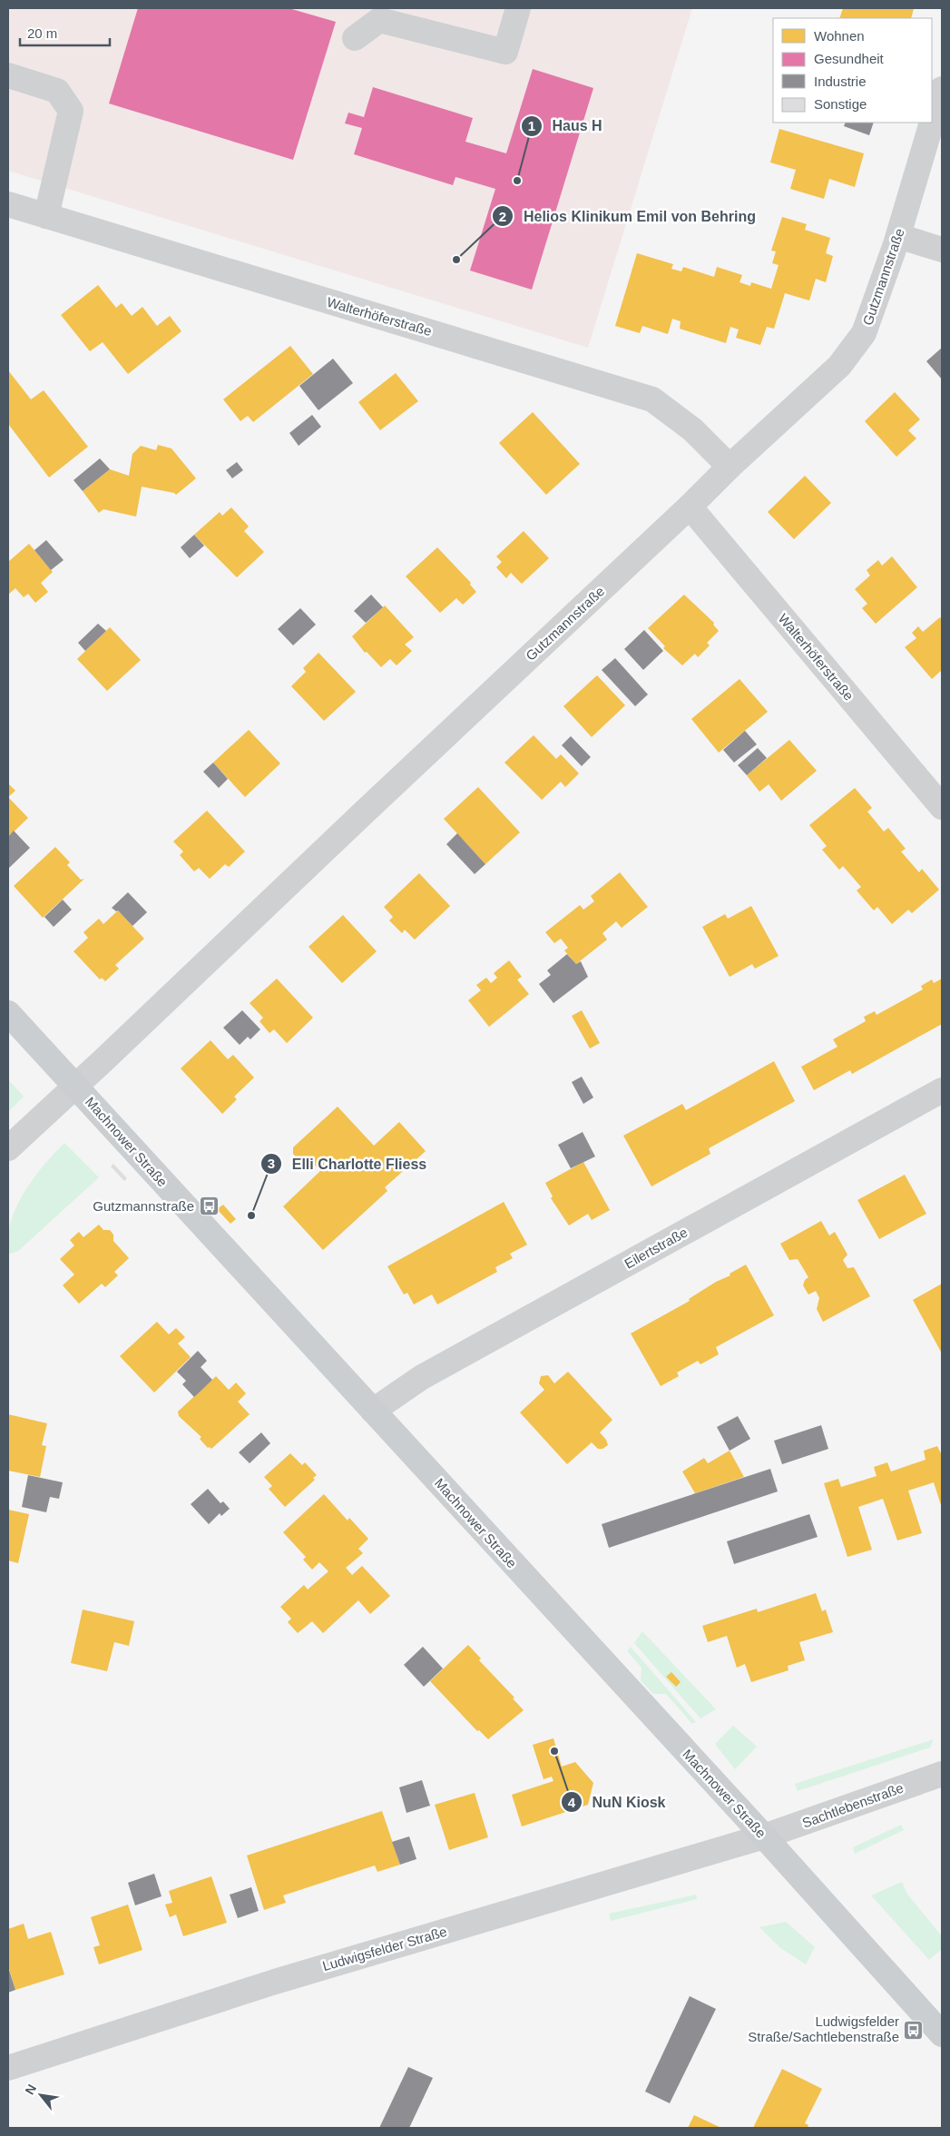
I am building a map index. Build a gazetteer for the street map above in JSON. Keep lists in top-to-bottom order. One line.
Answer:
{"streets":{"main road":["Machnower Straße"],"street":["Gutzmannstraße","Walterhöferstraße","Eilertstraße","Sachtlebenstraße","Ludwigsfelder Straße"]},"crossings":[["Gutzmannstraße","Walterhöferstraße"],["Gutzmannstraße","Machnower Straße"],["Machnower Straße","Eilertstraße"],["Machnower Straße","Sachtlebenstraße"],["Machnower Straße","Ludwigsfelder Straße"],["Sachtlebenstraße","Ludwigsfelder Straße"]],"places":{"other":["Haus H","Helios Klinikum Emil von Behring","Elli Charlotte Fliess","NuN Kiosk"],"bus stop":["Gutzmannstraße","Ludwigsfelder Straße/Sachtlebenstraße"]},"legend":["Wohnen","Gesundheit","Industrie","Sonstige"],"scale_bar":"20 m","north":"top left"}
